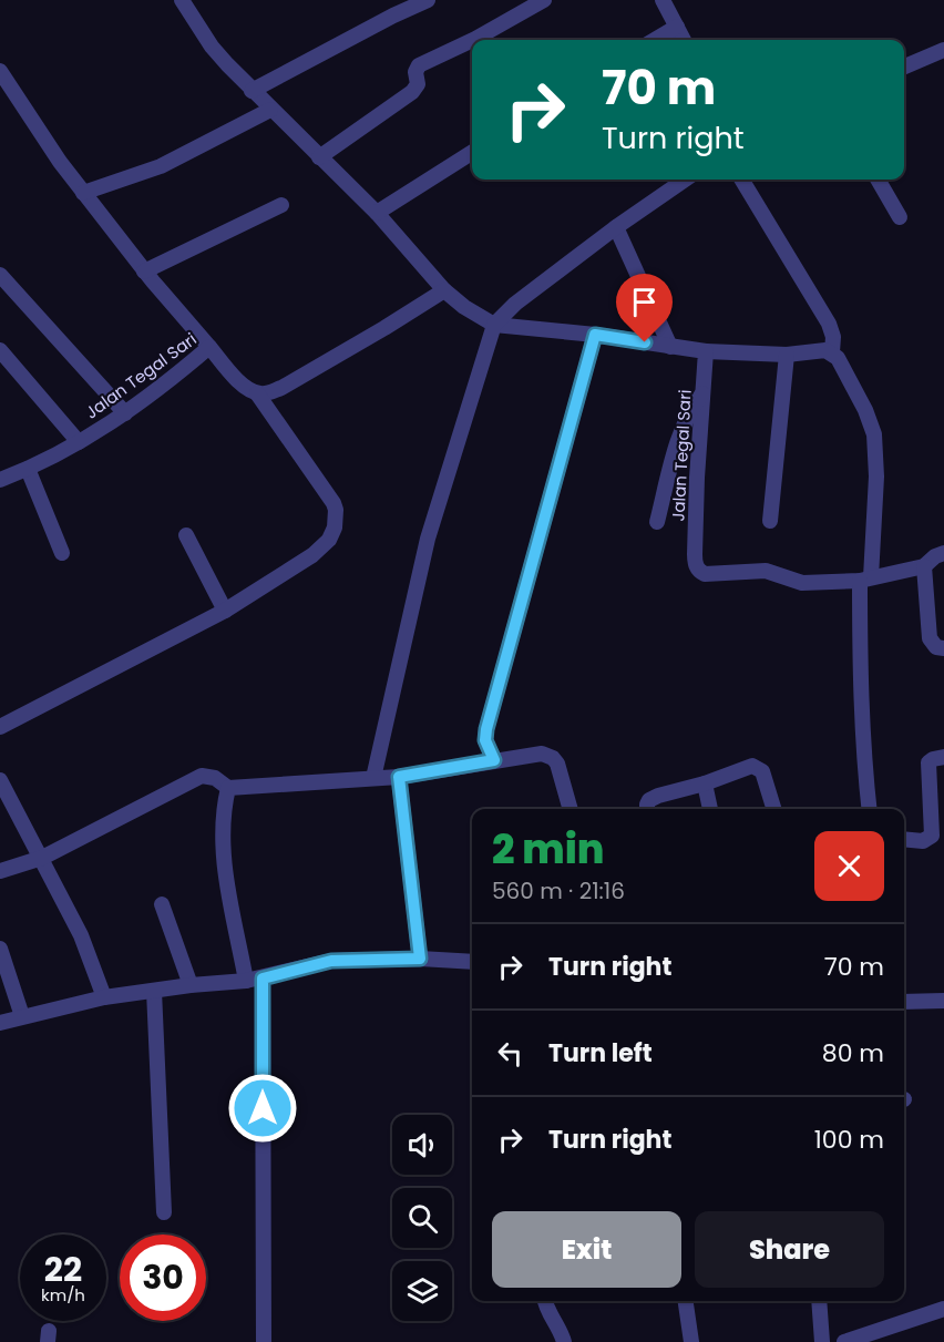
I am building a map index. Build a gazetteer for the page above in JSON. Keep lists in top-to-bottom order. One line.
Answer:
{"streets":{"street":["Jalan Tegal Sari"]},"page":{"turn":["70 m","Turn right"],"heading":["2 min","560 m · 21:16"],"list":[{"name":"Turn right","value":"70 m"},{"name":"Turn left","value":"80 m"},{"name":"Turn right","value":"100 m"}],"buttons":["Exit","Share"],"speed":"22 km/h","limit":"30"}}
